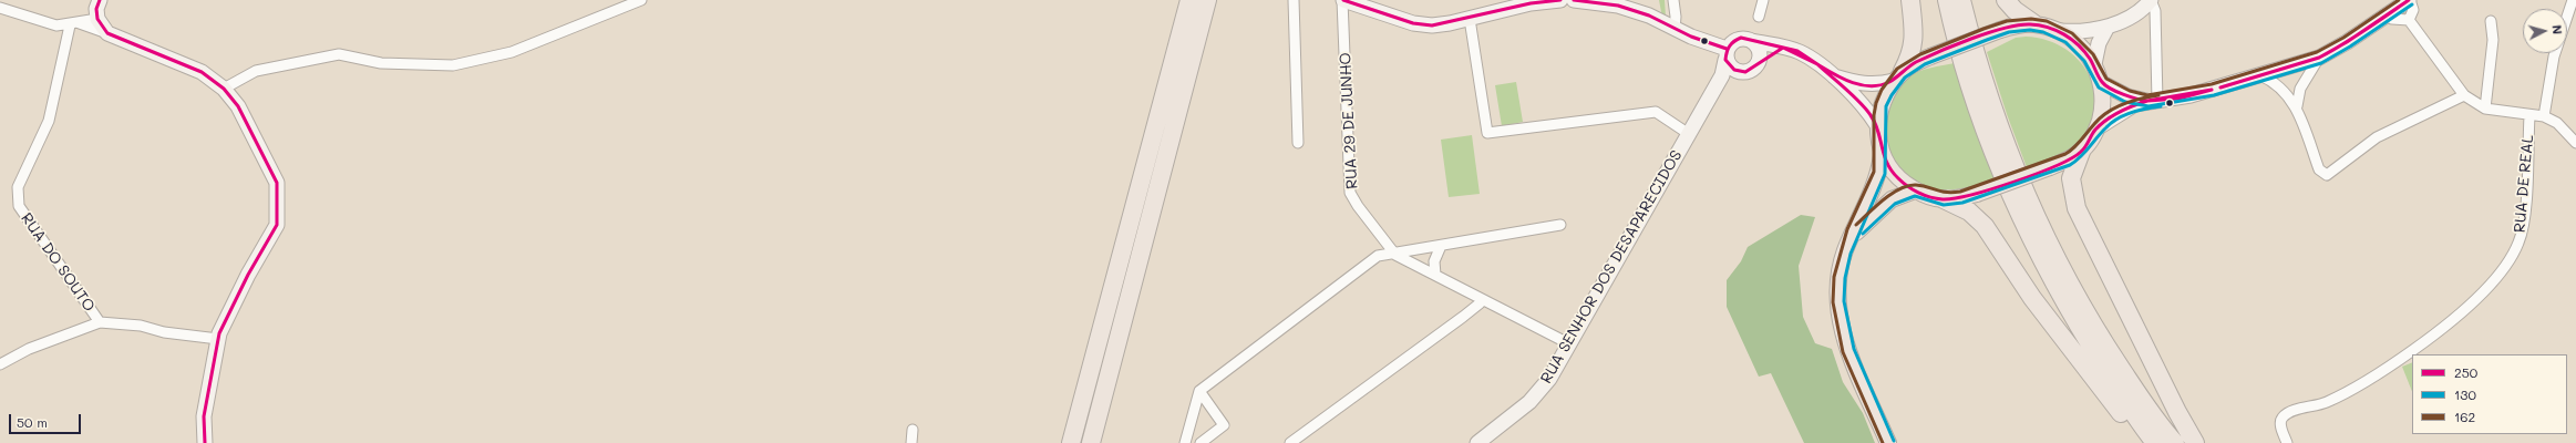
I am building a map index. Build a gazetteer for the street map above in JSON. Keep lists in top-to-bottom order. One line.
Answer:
{"streets":{"street":["RUA 29 DE JUNHO","RUA DE REAL","RUA DO SOUTO","RUA SENHOR DOS DESAPARECIDOS"]},"lines":["transit line 250","transit line 162","transit line 130"],"legend":["250","130","162"],"scale_bar":"50 m","north":"right"}
